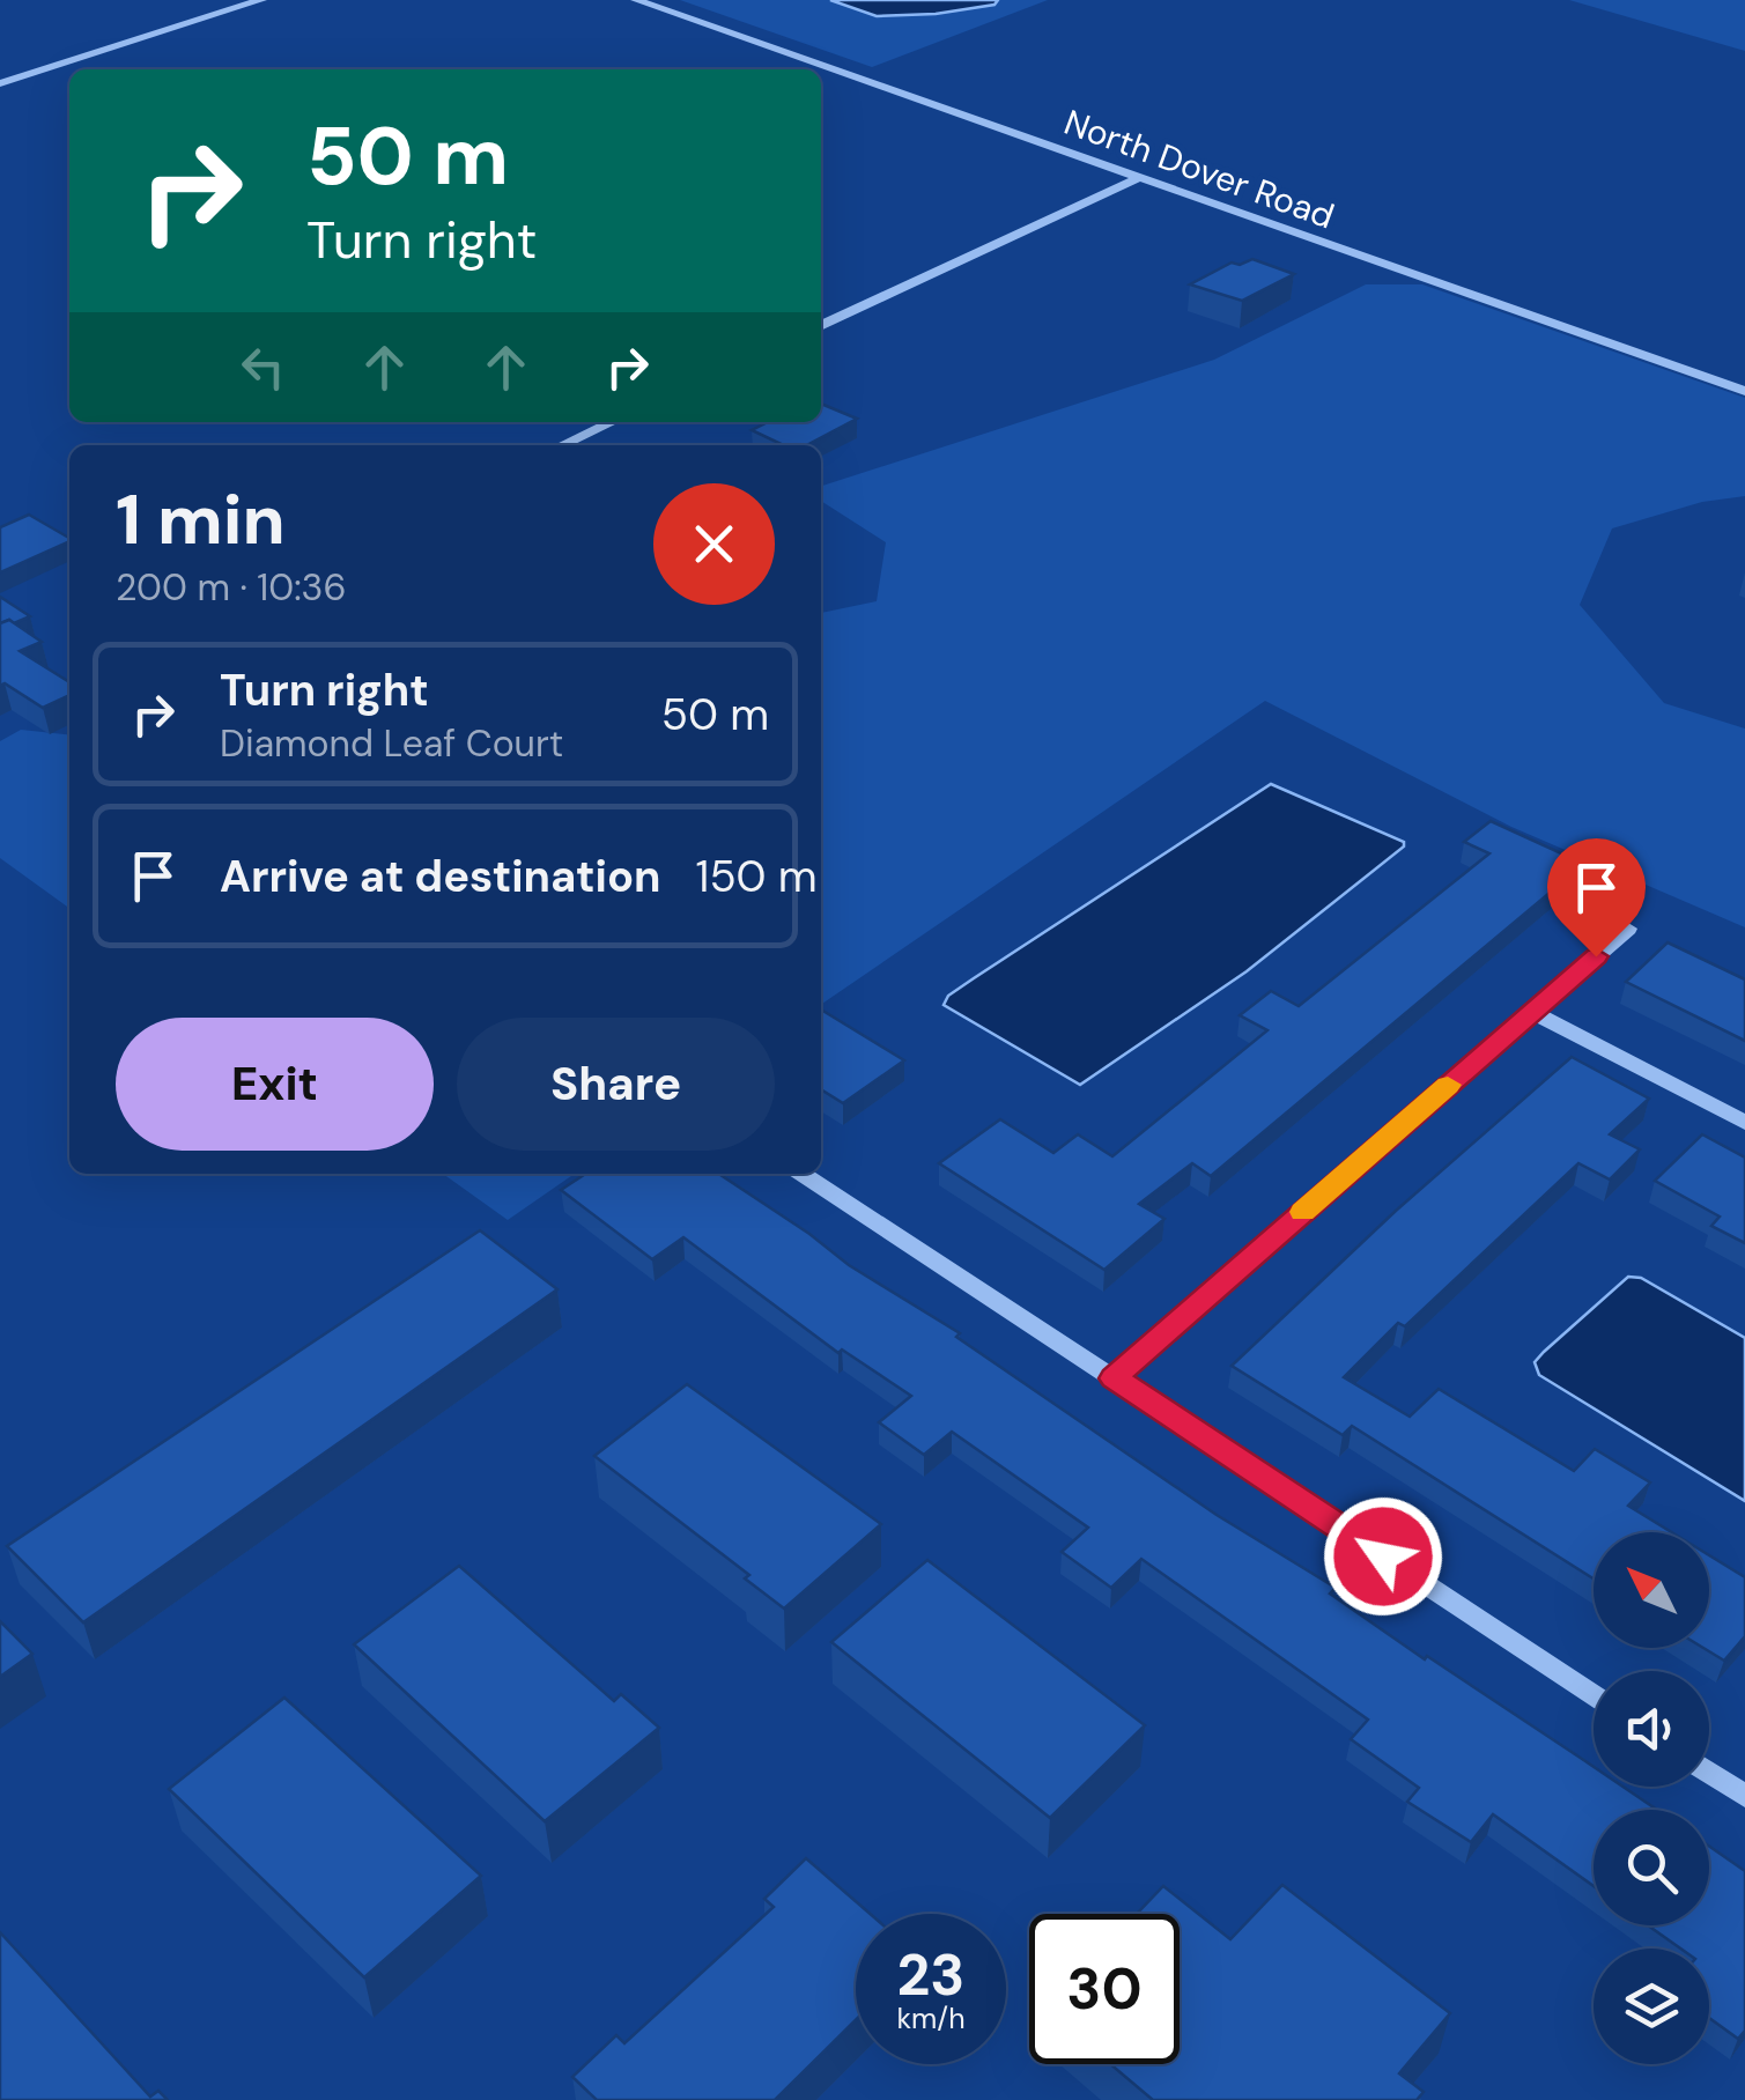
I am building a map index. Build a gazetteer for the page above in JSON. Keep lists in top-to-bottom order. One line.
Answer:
{"streets":{"street":["North Dover Road"]},"north":"top left","page":{"turn":["50 m","Turn right"],"heading":["1 min","200 m · 10:36"],"list":[{"name":"Turn right","note":"Diamond Leaf Court","value":"50 m"},{"name":"Arrive at destination","value":"150 m"}],"buttons":["Exit","Share"],"speed":"23 km/h","limit":"30"}}
